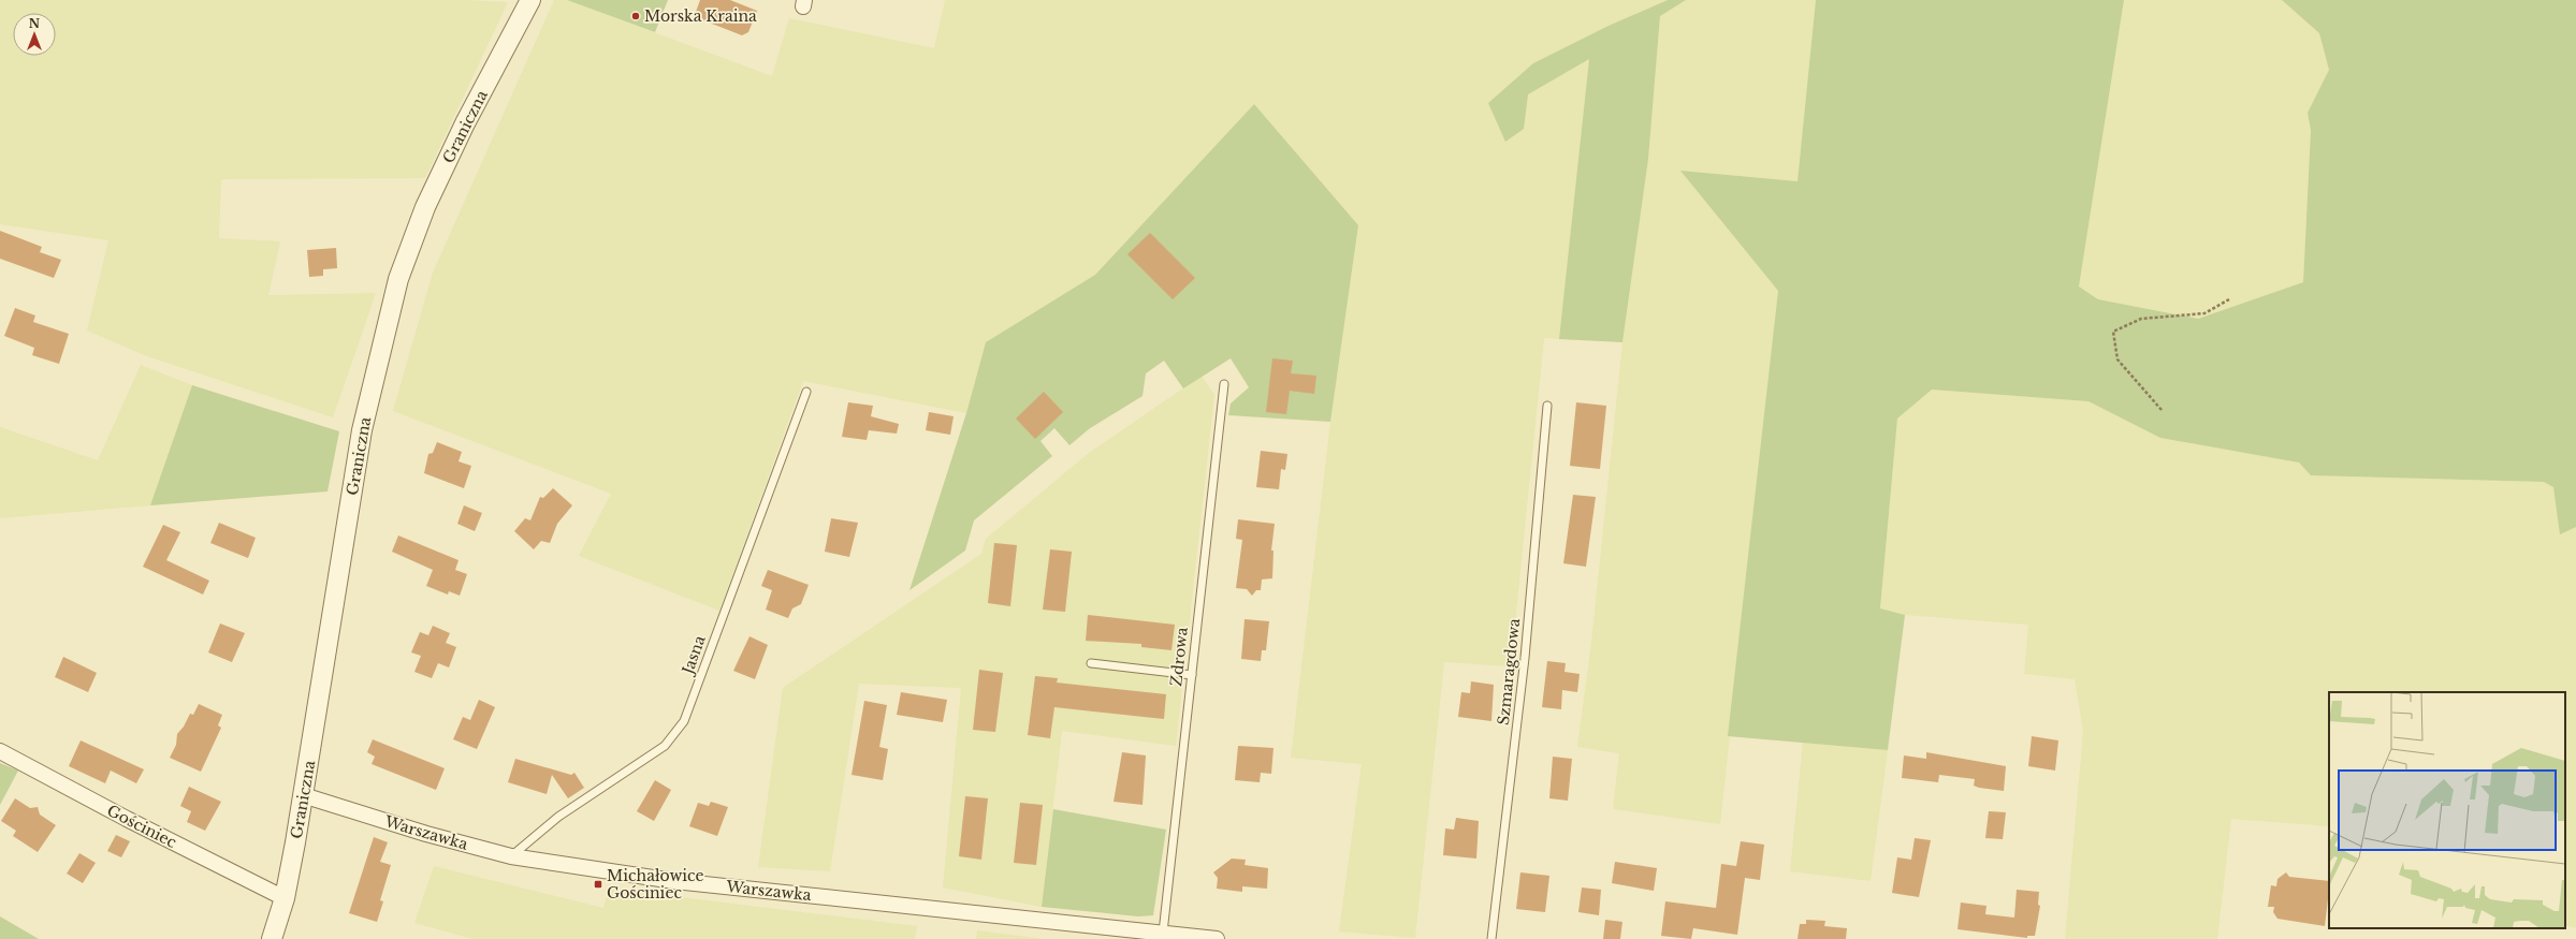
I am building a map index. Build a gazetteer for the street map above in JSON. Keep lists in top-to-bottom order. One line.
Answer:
{"streets":{"street":["Graniczna","Gościniec","Warszawka"],"lane":["Jasna","Zdrowa","Szmaragdowa"]},"crossings":[["Graniczna","Gościniec"],["Graniczna","Warszawka"],["Jasna","Warszawka"],["Zdrowa","Warszawka"]],"places":{"other":["Morska Kraina"],"transit":["Michałowice Gościniec"]},"north":"top"}
